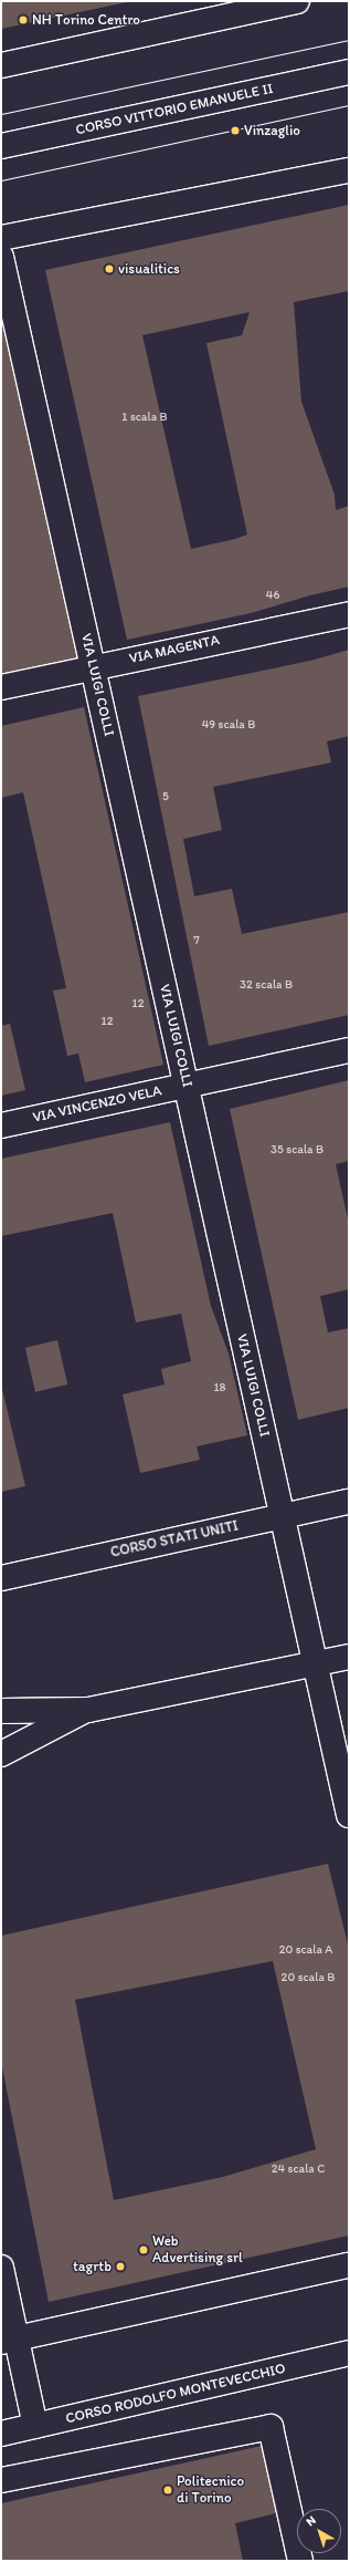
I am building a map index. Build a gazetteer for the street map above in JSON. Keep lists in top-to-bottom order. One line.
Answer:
{"streets":{"street":["CORSO VITTORIO EMANUELE II","VIA MAGENTA","VIA LUIGI COLLI","VIA VINCENZO VELA","CORSO STATI UNITI","CORSO RODOLFO MONTEVECCHIO"]},"crossings":[["VIA MAGENTA","VIA LUIGI COLLI"],["VIA LUIGI COLLI","VIA VINCENZO VELA"],["VIA LUIGI COLLI","CORSO STATI UNITI"]],"places":["NH Torino Centro","Vinzaglio","visualitics","Web Advertising srl","tagrtb","Politecnico di Torino"],"house_numbers":["1 scala B","46","49 scala B","5","7","32 scala B","12","12","35 scala B","18","20 scala A","20 scala B","24 scala C"],"north":"top left"}
